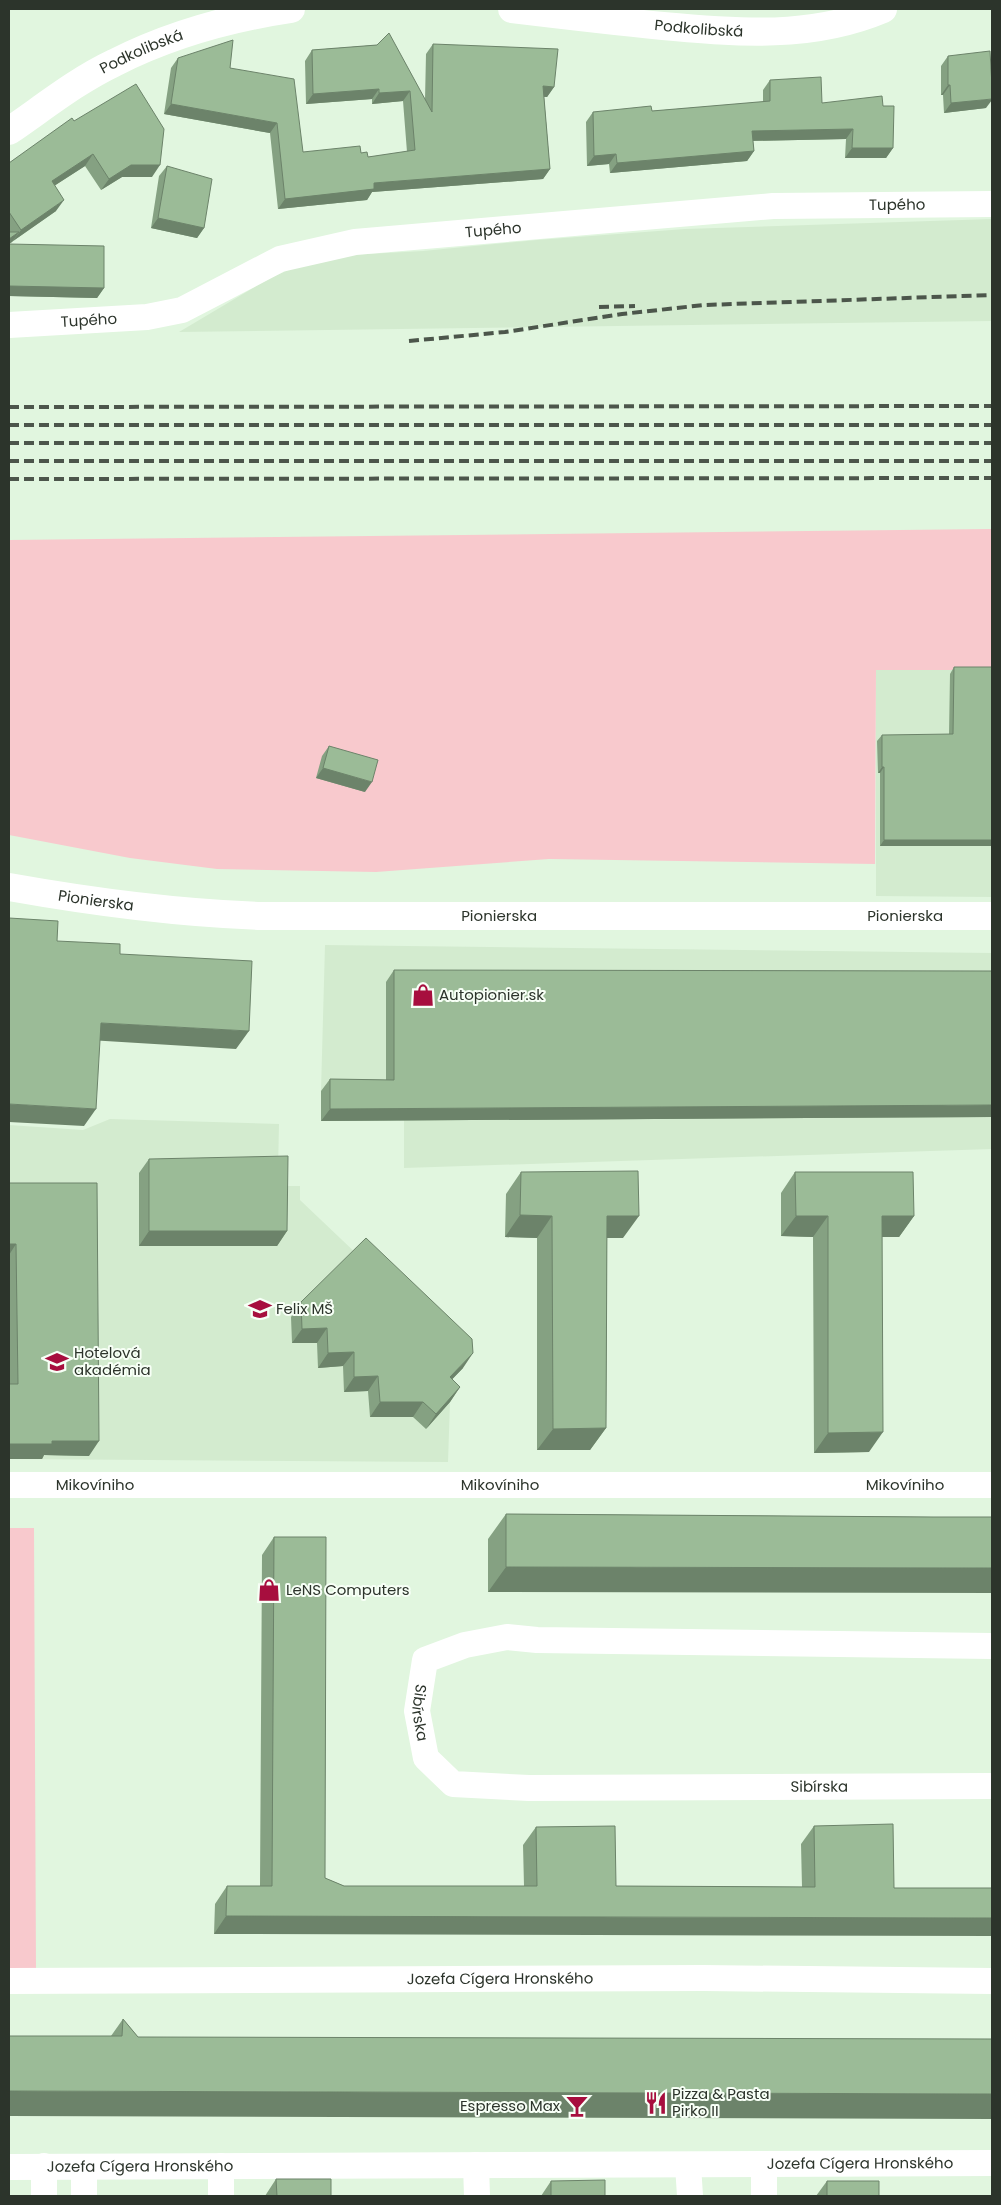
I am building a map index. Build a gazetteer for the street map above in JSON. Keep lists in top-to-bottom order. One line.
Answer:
{"streets":{"street":["Podkolibská","Tupého","Pionierska","Mikovíniho","Sibírska","Jozefa Cígera Hronského"]},"places":{"shop":["Autopionier.sk","LeNS Computers"],"school or university":["Felix MŠ","Hotelová akadémia"],"restaurant":["Pizza & Pasta Pirko II"],"bar":["Espresso Max"]}}
